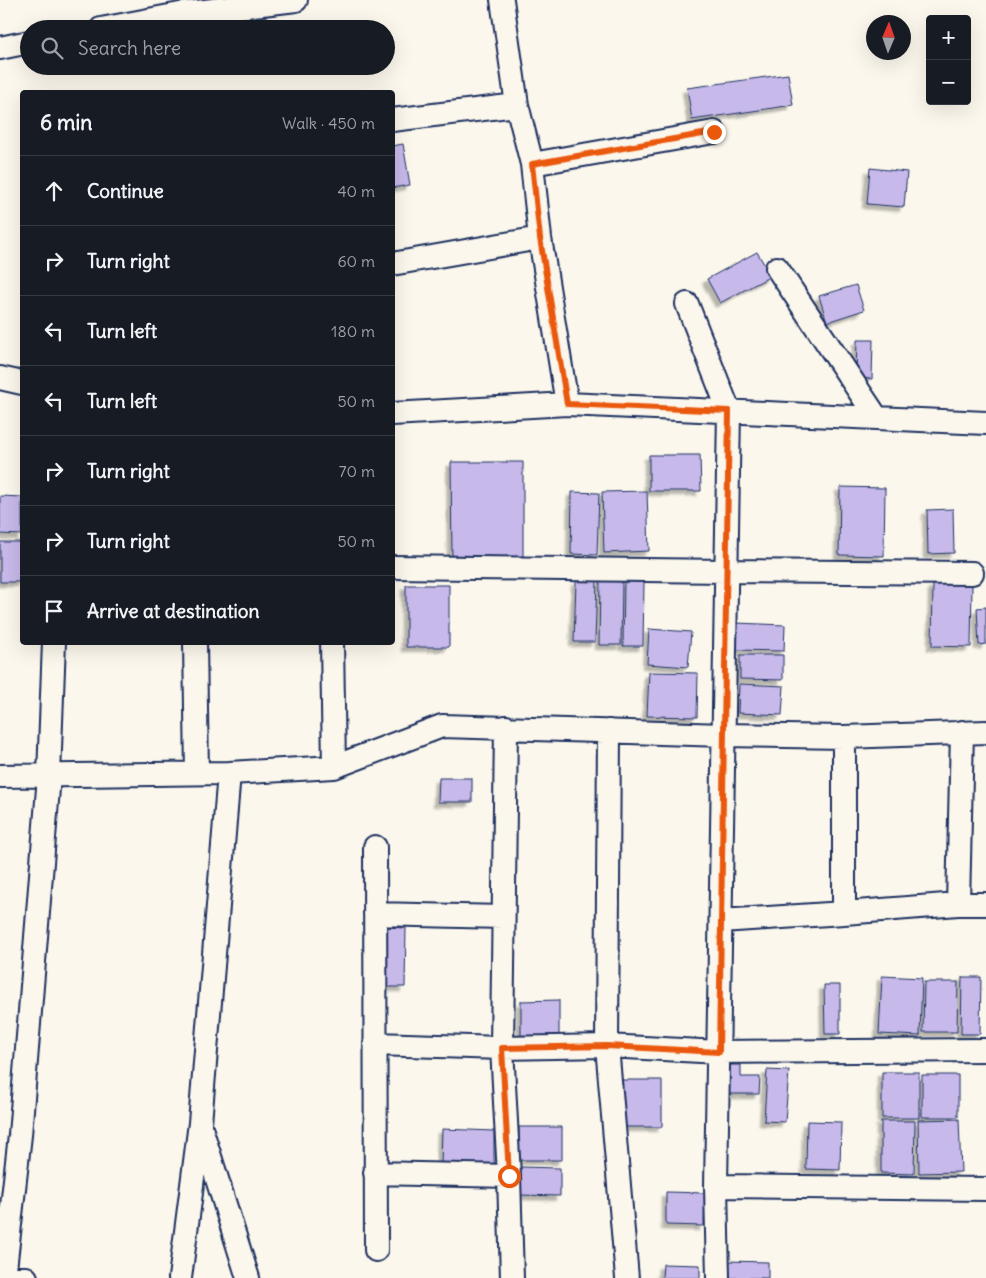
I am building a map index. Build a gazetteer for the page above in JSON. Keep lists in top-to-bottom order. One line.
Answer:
{"north":"top","page":{"map_buttons":["+","−"],"search":"Search here","heading":["6 min","Walk · 450 m"],"list":[["Continue","40 m"],["Turn right","60 m"],["Turn left","180 m"],["Turn left","50 m"],["Turn right","70 m"],["Turn right","50 m"],"Arrive at destination"]}}
